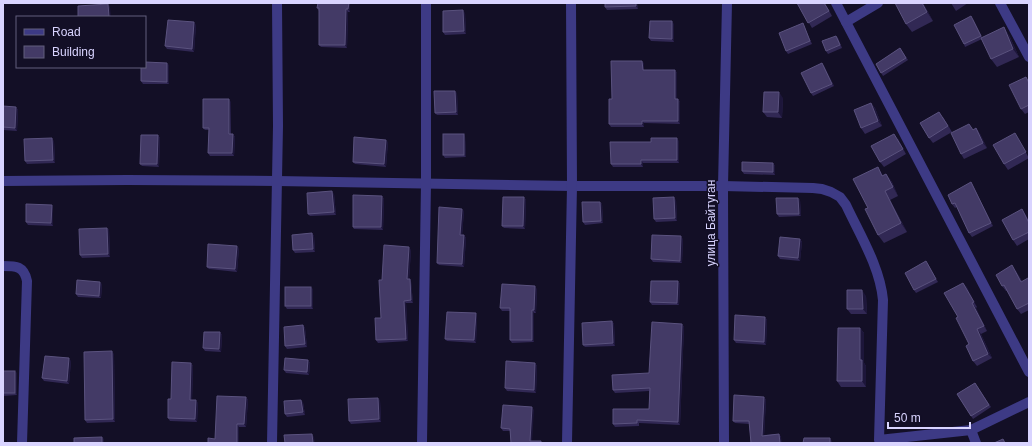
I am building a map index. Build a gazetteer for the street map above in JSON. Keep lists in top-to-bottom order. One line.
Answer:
{"streets":{"street":["улица Байтуган"]},"legend":["Road","Building"],"scale_bar":"50 m"}
